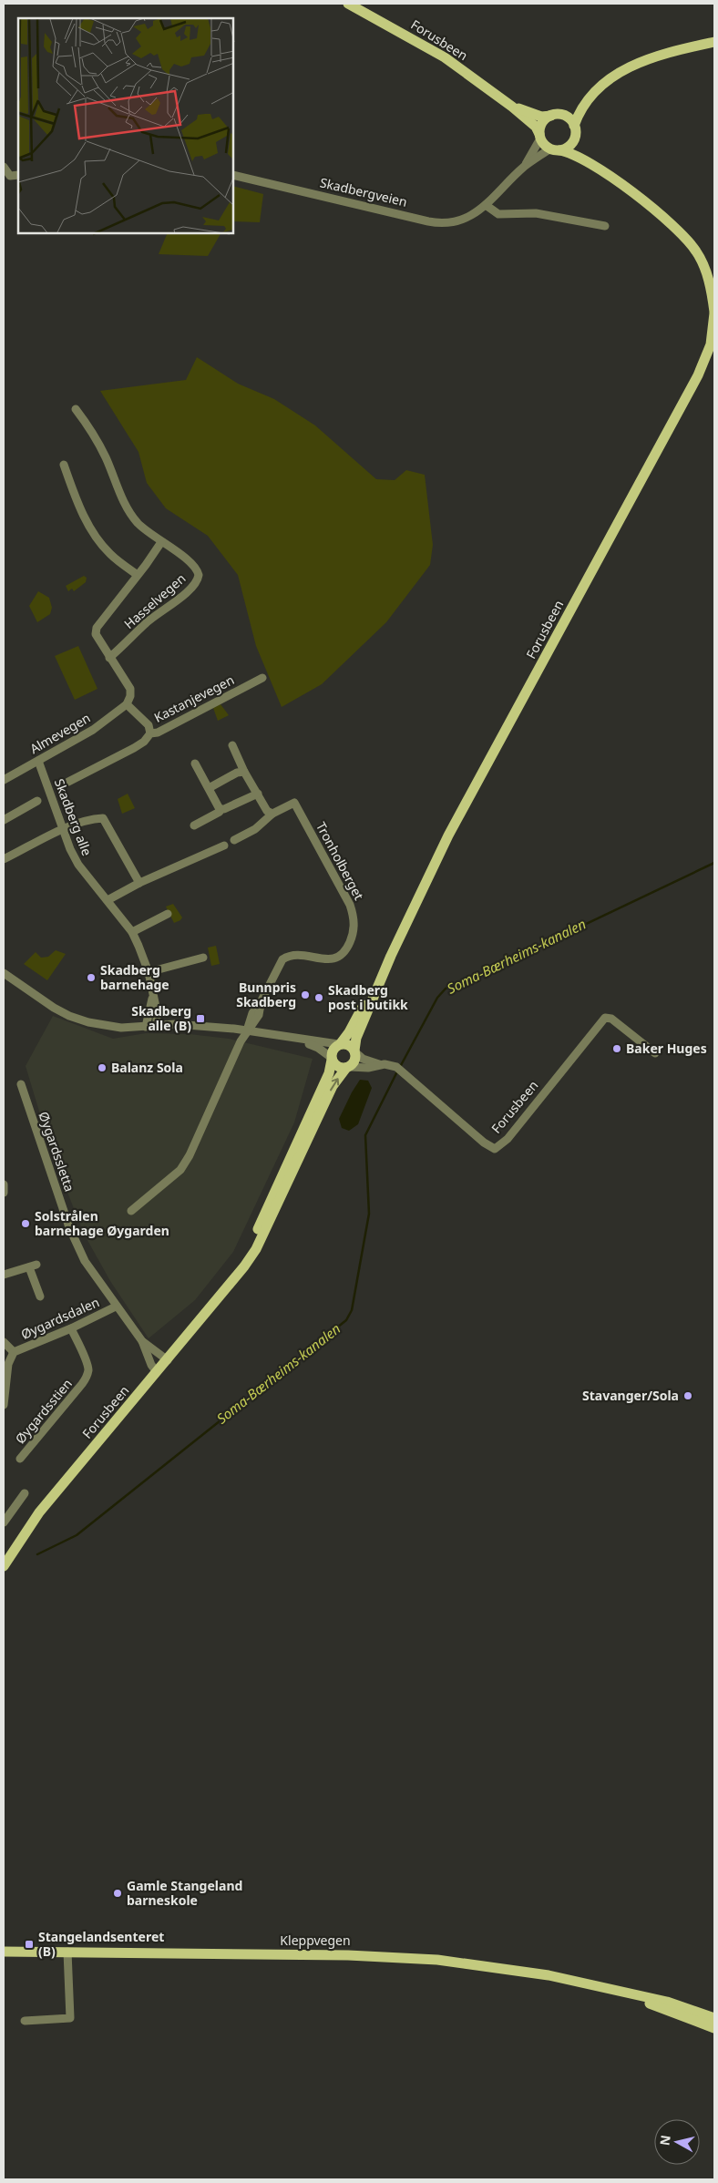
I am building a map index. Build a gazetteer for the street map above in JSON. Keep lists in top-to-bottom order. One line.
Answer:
{"streets":{"main road":["Forusbeen","Kleppvegen"],"street":["Skadbergveien","Hasselvegen","Kastanjevegen","Almevegen","Skadberg alle","Tronholberget","Øygardssletta","Øygardsdalen","Øygardsstien"]},"crossings":[["Forusbeen","Skadbergveien"],["Forusbeen","Øygardssletta"],["Almevegen","Skadberg alle"],["Øygardssletta","Øygardsdalen"],["Øygardsdalen","Øygardsstien"]],"water":["Soma-Bærheims-kanalen"],"places":{"other":["Skadberg barnehage","Bunnpris Skadberg","Skadberg post i butikk","Baker Huges","Balanz Sola","Solstrålen barnehage Øygarden","Stavanger/Sola","Gamle Stangeland barneskole"],"transit":["Skadberg alle (B)","Stangelandsenteret (B)"]},"north":"left"}
